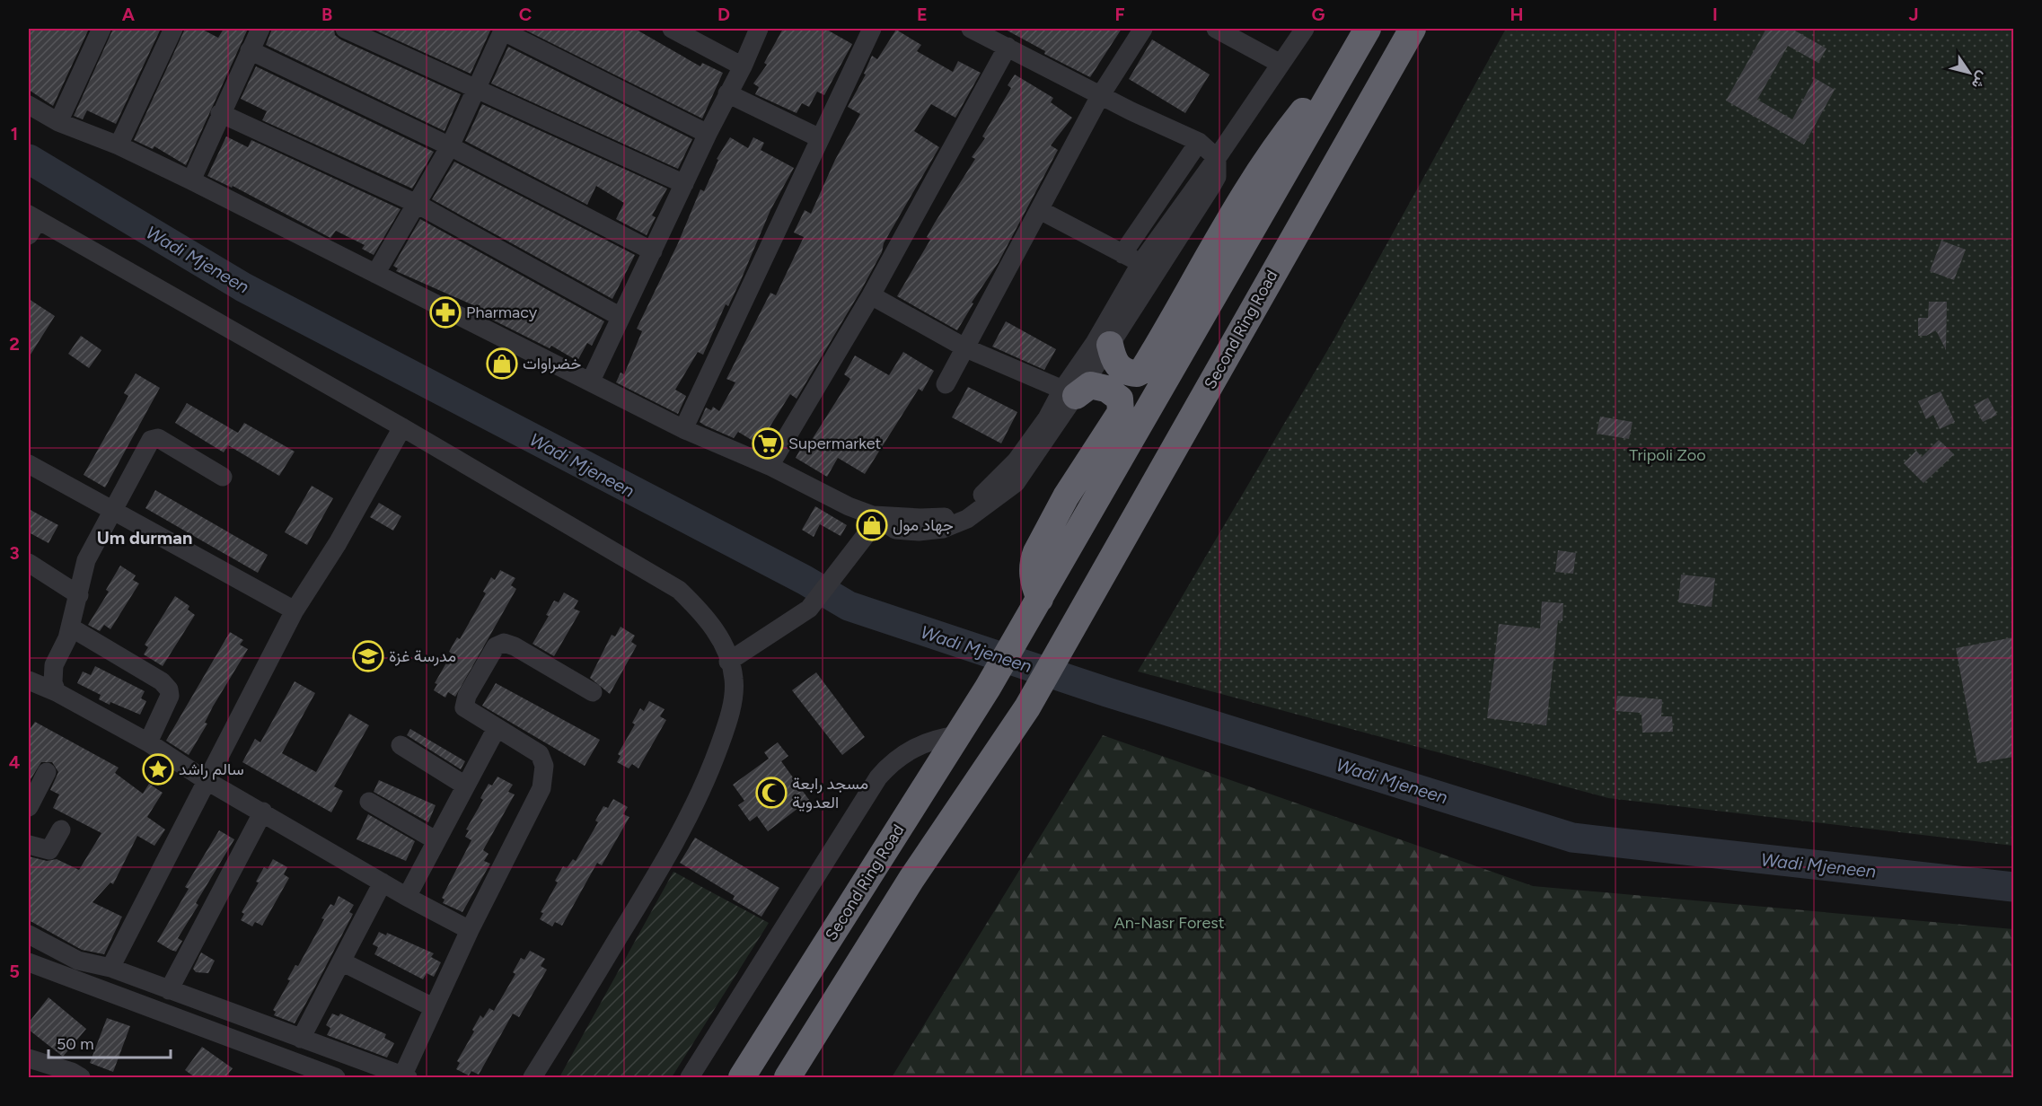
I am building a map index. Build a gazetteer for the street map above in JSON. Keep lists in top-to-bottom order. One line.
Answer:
{"streets":{"highway":["Second Ring Road"]},"districts":["Um durman"],"water":["Wadi Mjeneen"],"parks":["Tripoli Zoo","An-Nasr Forest"],"places":{"pharmacy":["Pharmacy"],"shop":["خضراوات","جهاد مول"],"supermarket":["Supermarket"],"school or university":["مدرسة غزة"],"place":["سالم راشد"],"mosque":["مسجد رابعة العدوية"]},"scale_bar":"50 m","north":"bottom right","grid":{"columns":["A","B","C","D","E","F","G","H","I","J"],"rows":["1","2","3","4","5"]}}
